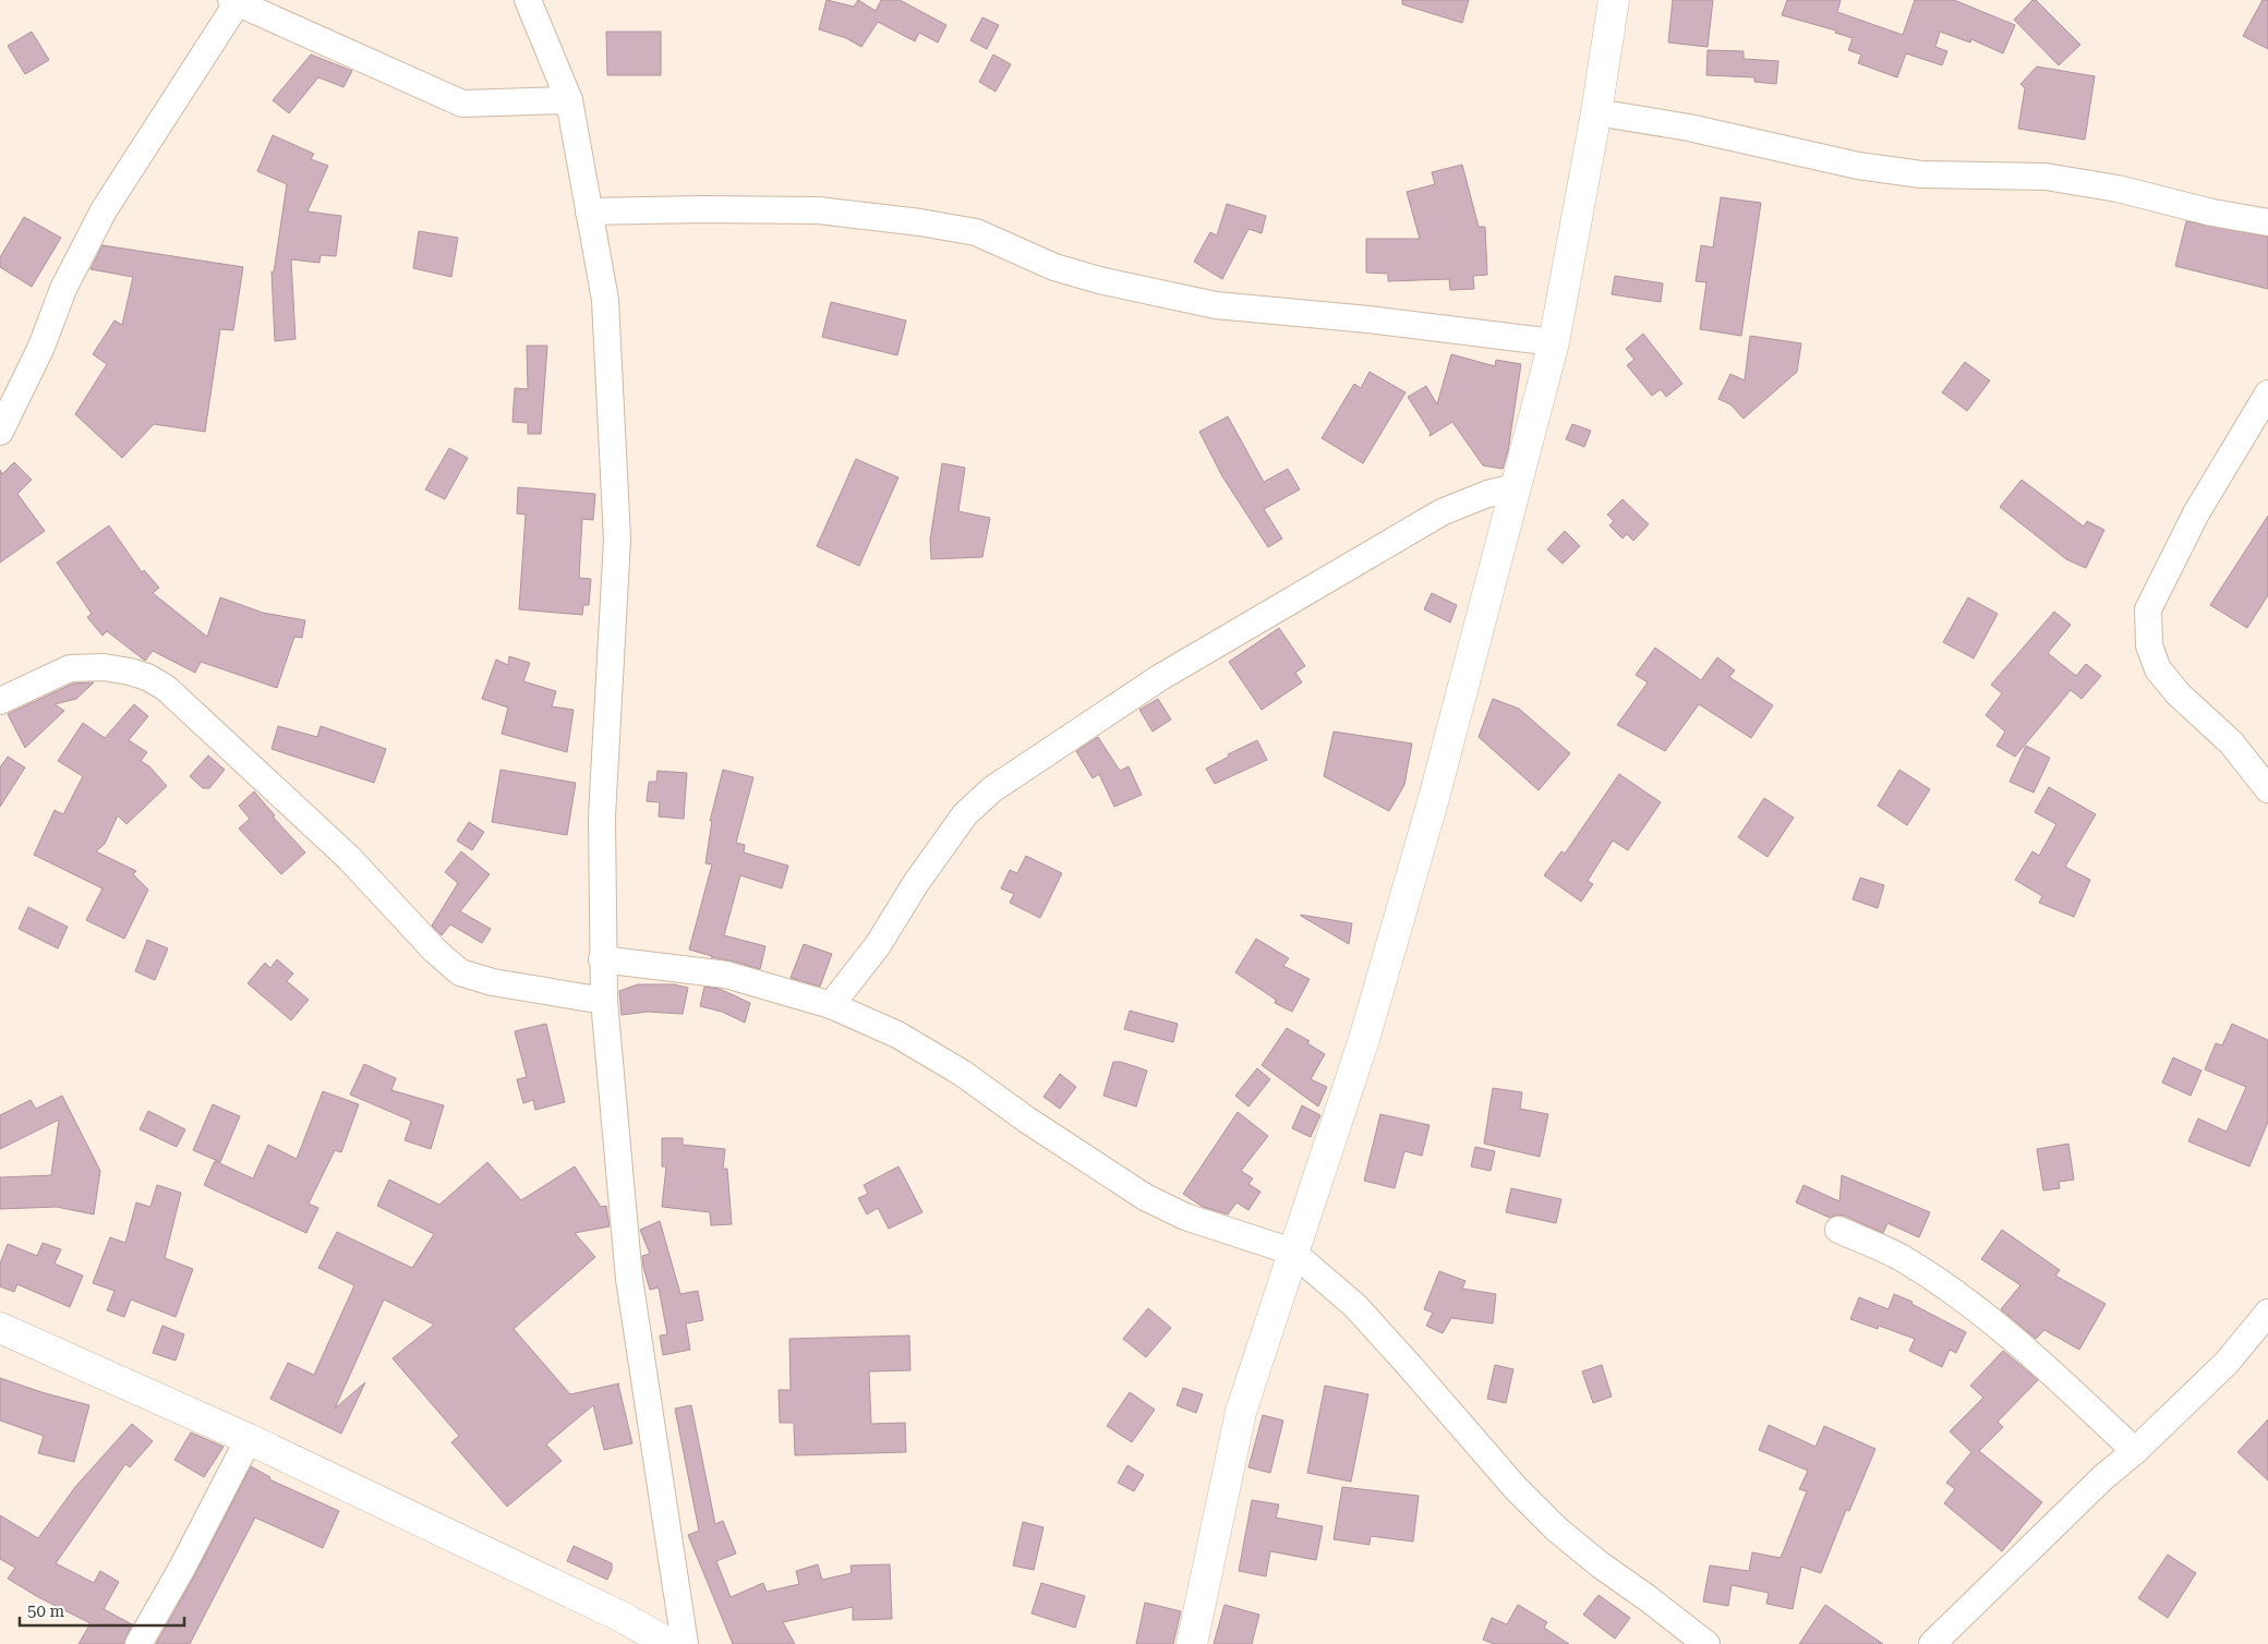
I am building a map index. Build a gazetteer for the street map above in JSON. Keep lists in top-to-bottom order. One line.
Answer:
{"scale_bar":"50 m"}
